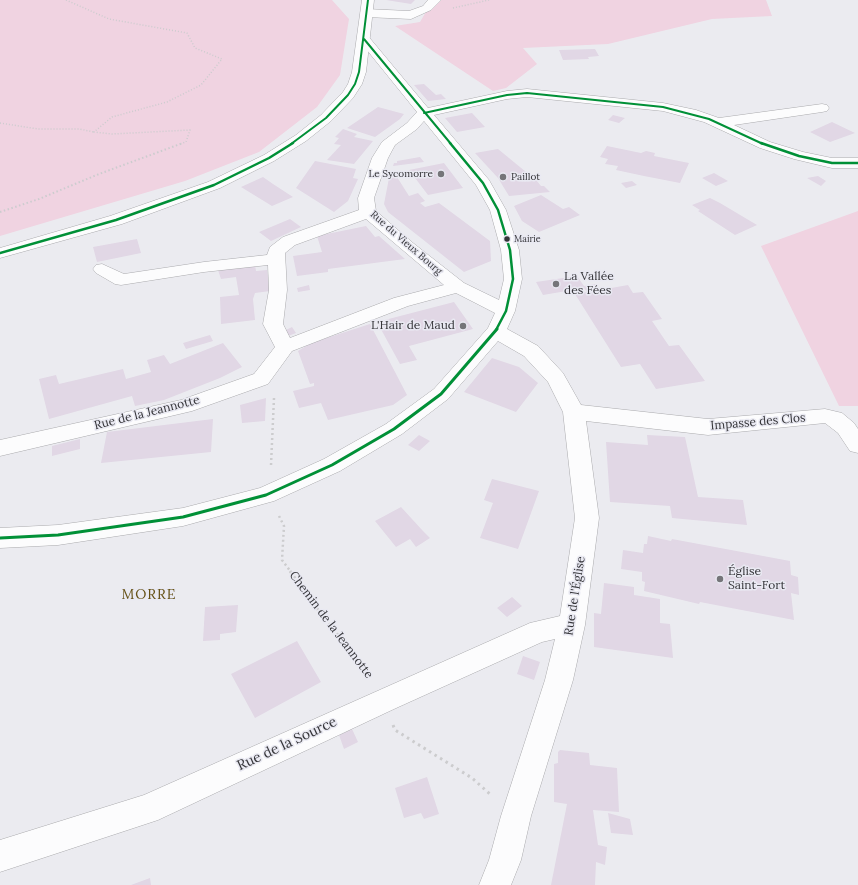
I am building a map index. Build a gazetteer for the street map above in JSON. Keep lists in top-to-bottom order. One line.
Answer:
{"streets":{"street":["Rue du Vieux Bourg","Rue de la Jeannotte","Impasse des Clos","Rue de l'Église","Rue de la Source"],"path":["Chemin de la Jeannotte"]},"crossings":[["Impasse des Clos","Rue de l'Église"],["Rue de l'Église","Chemin de la Jeannotte"],["Rue de l'Église","Rue de la Source"],["Chemin de la Jeannotte","Rue de la Source"]],"districts":["MORRE"],"places":["Le Sycomorre","Paillot","Mairie","La Vallée des Fées","L'Hair de Maud","Église Saint-Fort"]}
